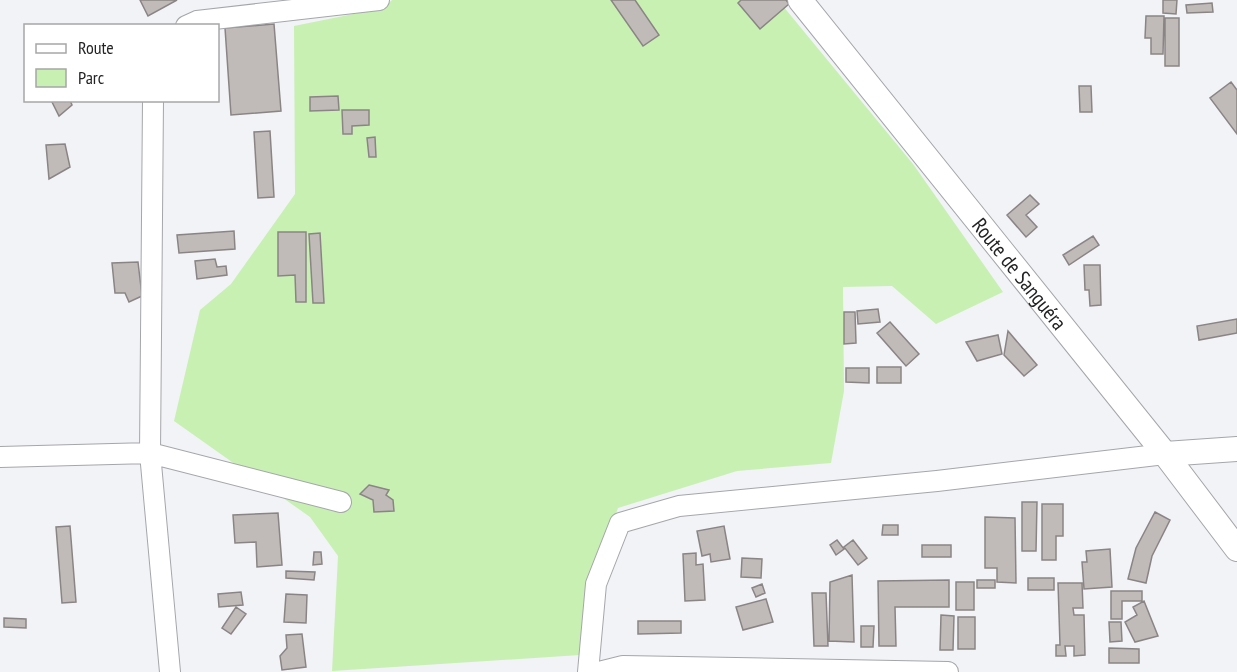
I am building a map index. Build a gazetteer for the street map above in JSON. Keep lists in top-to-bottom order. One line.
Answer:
{"streets":{"street":["Route de Sanguéra"]},"legend":["Route","Parc"]}
